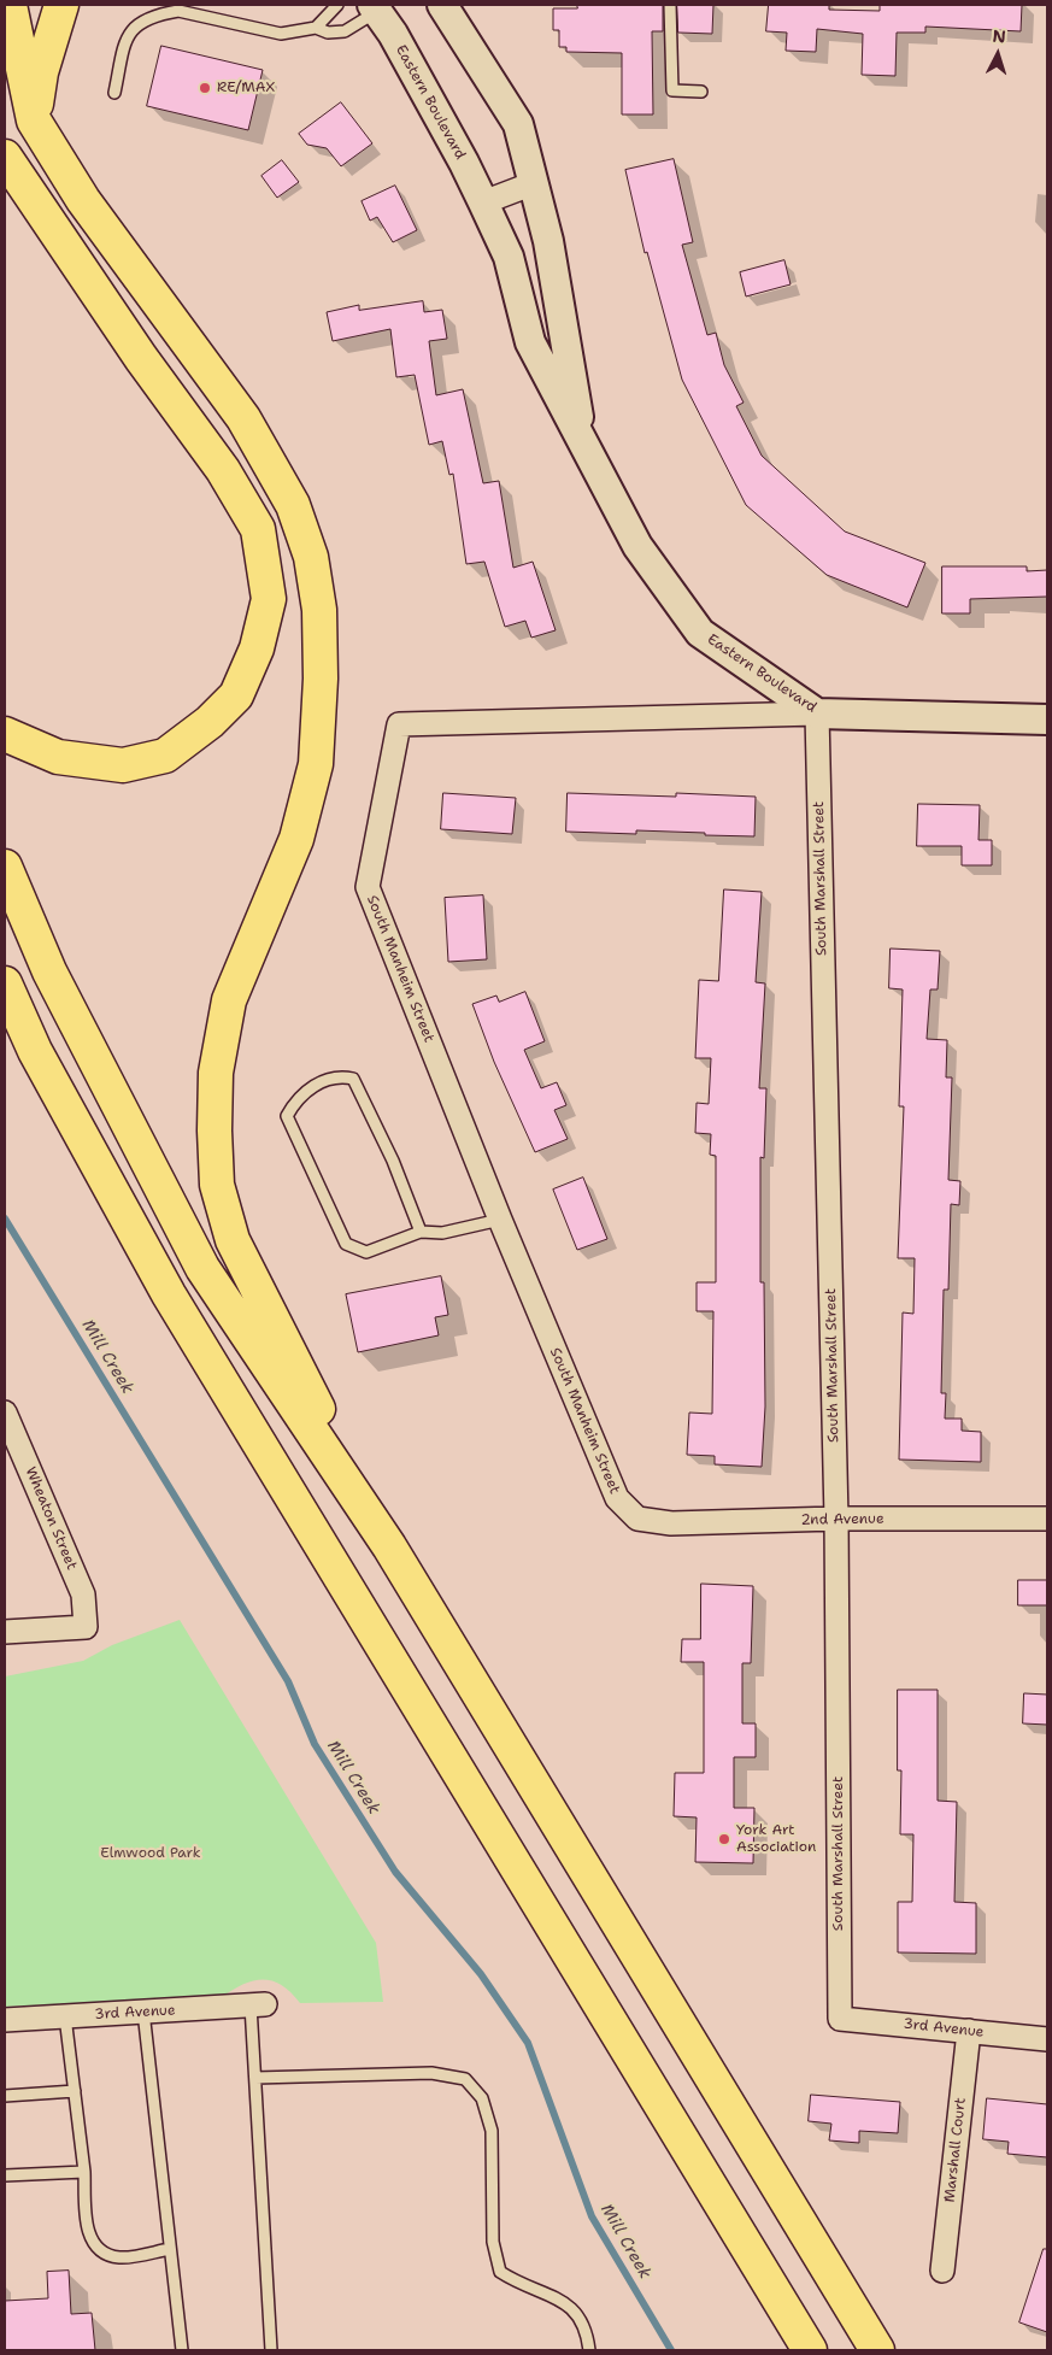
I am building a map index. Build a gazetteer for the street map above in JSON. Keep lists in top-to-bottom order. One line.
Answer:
{"streets":{"street":["Eastern Boulevard","South Marshall Street","South Manheim Street","Wheaton Street","2nd Avenue","3rd Avenue","Marshall Court"]},"crossings":[["Eastern Boulevard","South Marshall Street"],["Eastern Boulevard","South Manheim Street"],["South Marshall Street","South Manheim Street"],["South Marshall Street","2nd Avenue"],["South Marshall Street","3rd Avenue"],["South Manheim Street","2nd Avenue"],["3rd Avenue","Marshall Court"]],"water":["Mill Creek"],"parks":["Elmwood Park"],"places":["RE/MAX","York Art Association"],"north":"top"}
